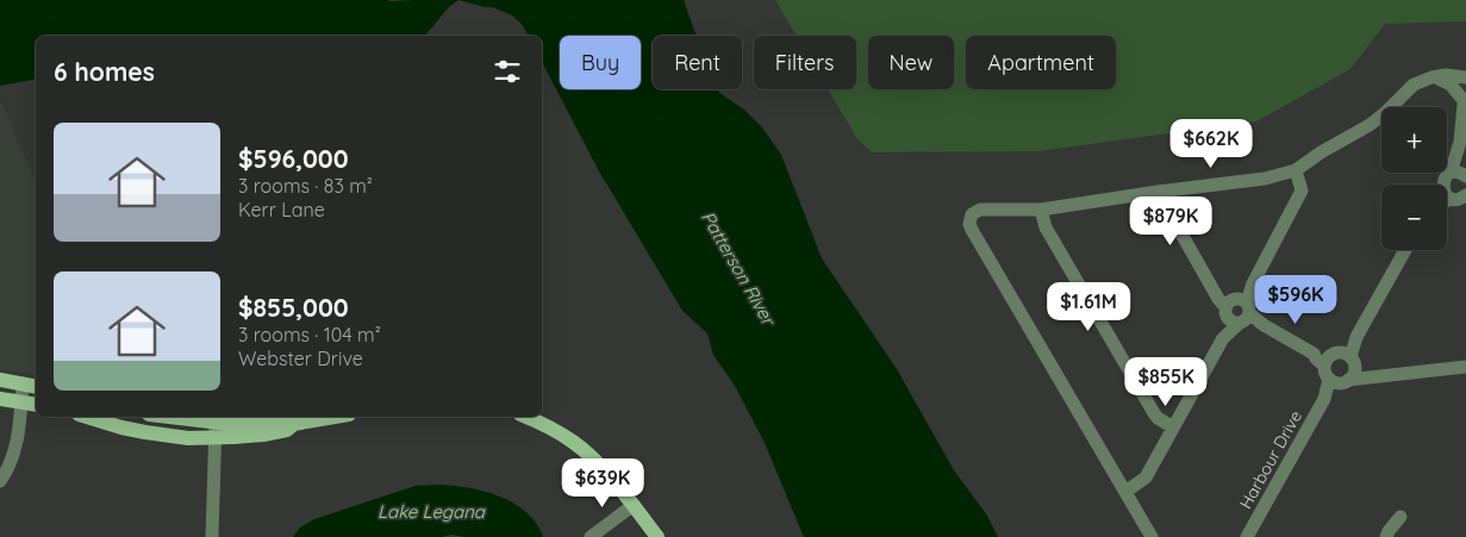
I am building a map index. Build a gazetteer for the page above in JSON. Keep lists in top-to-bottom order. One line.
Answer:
{"streets":{"street":["Harbour Drive"]},"water":["Patterson River","Lake Legana"],"page":{"chip":["Buy","Rent","Filters","New","Apartment"],"heading":"6 homes","map_buttons":["+","−"],"list":[{"name":"$596,000","note":"3 rooms · 83 m² · Kerr Lane"},{"name":"$855,000","note":"3 rooms · 104 m² · Webster Drive"}],"price":["$662K","$879K","$596K","$1.61M","$855K","$639K"]}}
